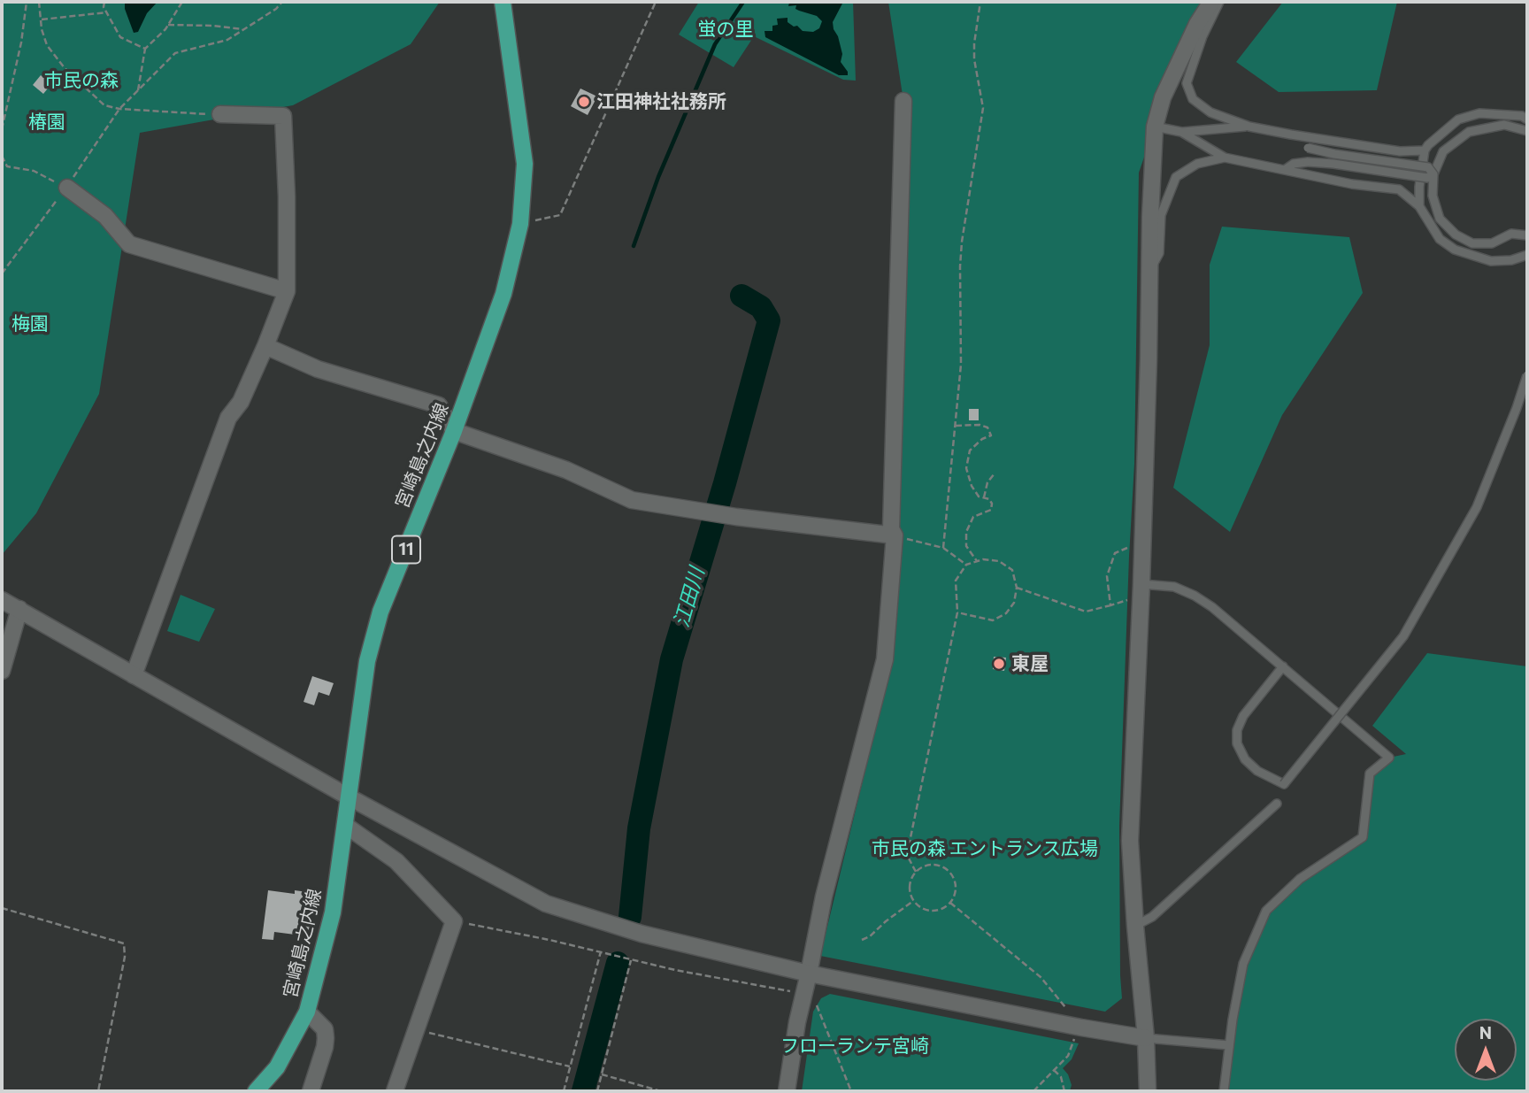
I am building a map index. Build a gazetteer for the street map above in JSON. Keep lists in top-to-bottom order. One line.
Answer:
{"streets":{"main road":["宮崎島之内線","11"]},"water":["江田川"],"parks":["蛍の里","市民の森","椿園","梅園","市民の森 エントランス広場","フローランテ宮崎"],"places":["江田神社社務所","東屋"],"north":"top"}
